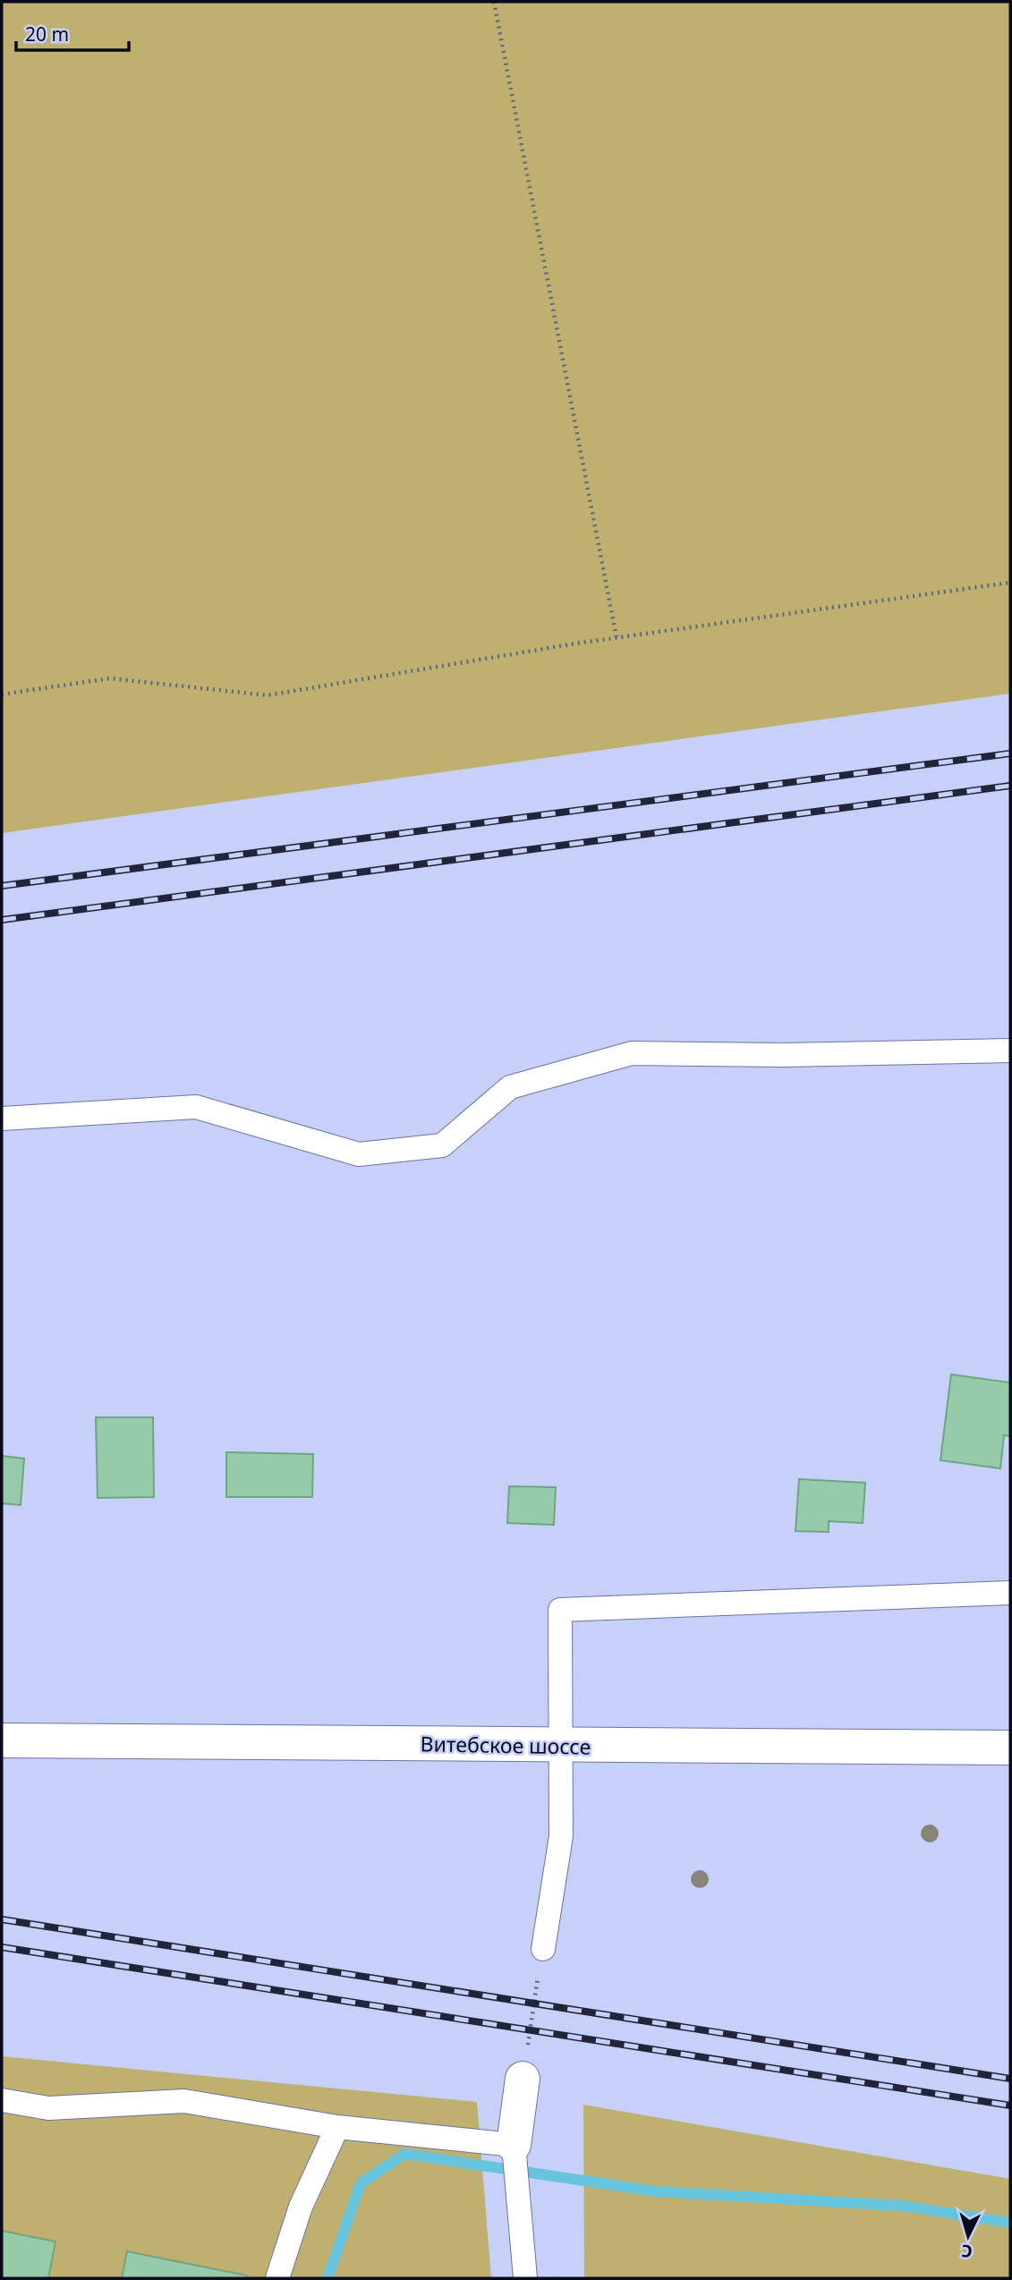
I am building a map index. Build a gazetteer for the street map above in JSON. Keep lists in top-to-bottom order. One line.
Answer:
{"streets":{"main road":["Витебское шоссе"]},"scale_bar":"20 m","north":"bottom"}
